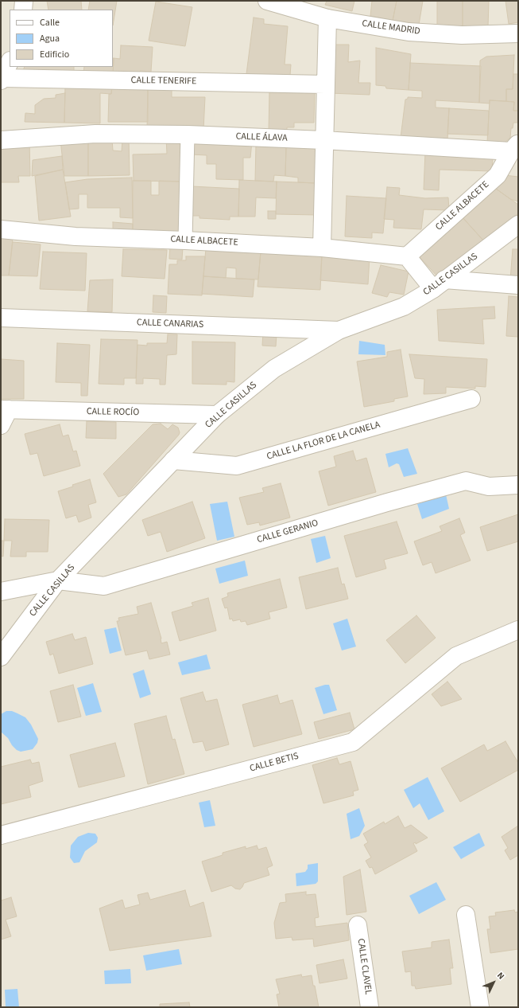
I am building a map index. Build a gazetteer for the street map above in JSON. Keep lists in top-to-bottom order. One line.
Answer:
{"streets":{"street":["CALLE MADRID","CALLE TENERIFE","CALLE ÁLAVA","CALLE ALBACETE","CALLE CASILLAS","CALLE CANARIAS","CALLE ROCÍO","CALLE LA FLOR DE LA CANELA","CALLE GERANIO","CALLE BETIS","CALLE CLAVEL"]},"crossings":[["CALLE ÁLAVA","CALLE ALBACETE"],["CALLE CASILLAS","CALLE CANARIAS"],["CALLE CASILLAS","CALLE ROCÍO"],["CALLE CASILLAS","CALLE LA FLOR DE LA CANELA"],["CALLE CASILLAS","CALLE GERANIO"]],"legend":["Calle","Agua","Edificio"],"north":"top right"}
